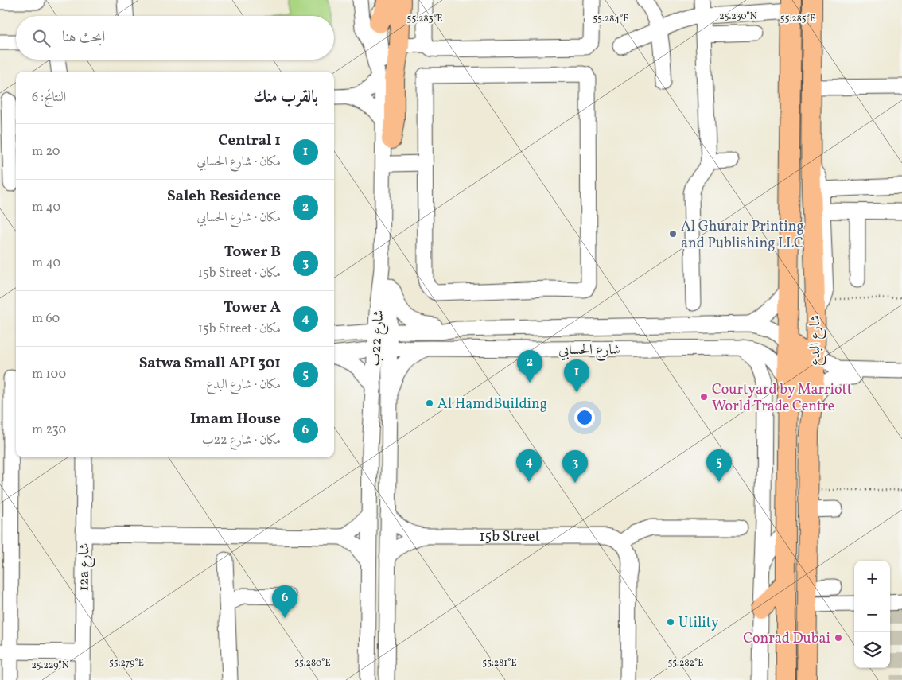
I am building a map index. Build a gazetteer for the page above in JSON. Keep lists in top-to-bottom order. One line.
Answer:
{"streets":{"main road":["شارع البدع"],"street":["شارع 22ب","شارع الحسابي","15b Street","12a شارع"]},"crossings":[["شارع 22ب","شارع الحسابي"],["شارع 22ب","15b Street"],["شارع البدع","شارع الحسابي"]],"places":["Al Ghurair Printing and Publishing LLC","Courtyard by Marriott World Trade Centre","Al HamdBuilding","Utility","Conrad Dubai"],"page":{"search":"ابحث هنا","heading":["بالقرب منك","النتائج: 6"],"list":[{"mark":"1","name":"Central 1","note":"مكان · شارع الحسابي","value":"20 m"},{"mark":"2","name":"Saleh Residence","note":"مكان · شارع الحسابي","value":"40 m"},{"mark":"3","name":"Tower B","note":"مكان · 15b Street","value":"40 m"},{"mark":"4","name":"Tower A","note":"مكان · 15b Street","value":"60 m"},{"mark":"5","name":"Satwa Small API 301","note":"مكان · شارع البدع","value":"100 m"},{"mark":"6","name":"Imam House","note":"مكان · شارع 22ب","value":"230 m"}],"pins":["2","1","4","5","3","6"],"map_buttons":["+","−"]},"coordinates":["25.230°N","55.283°E","55.284°E","55.285°E","55.279°E","55.280°E","55.281°E","55.282°E","25.229°N"]}
